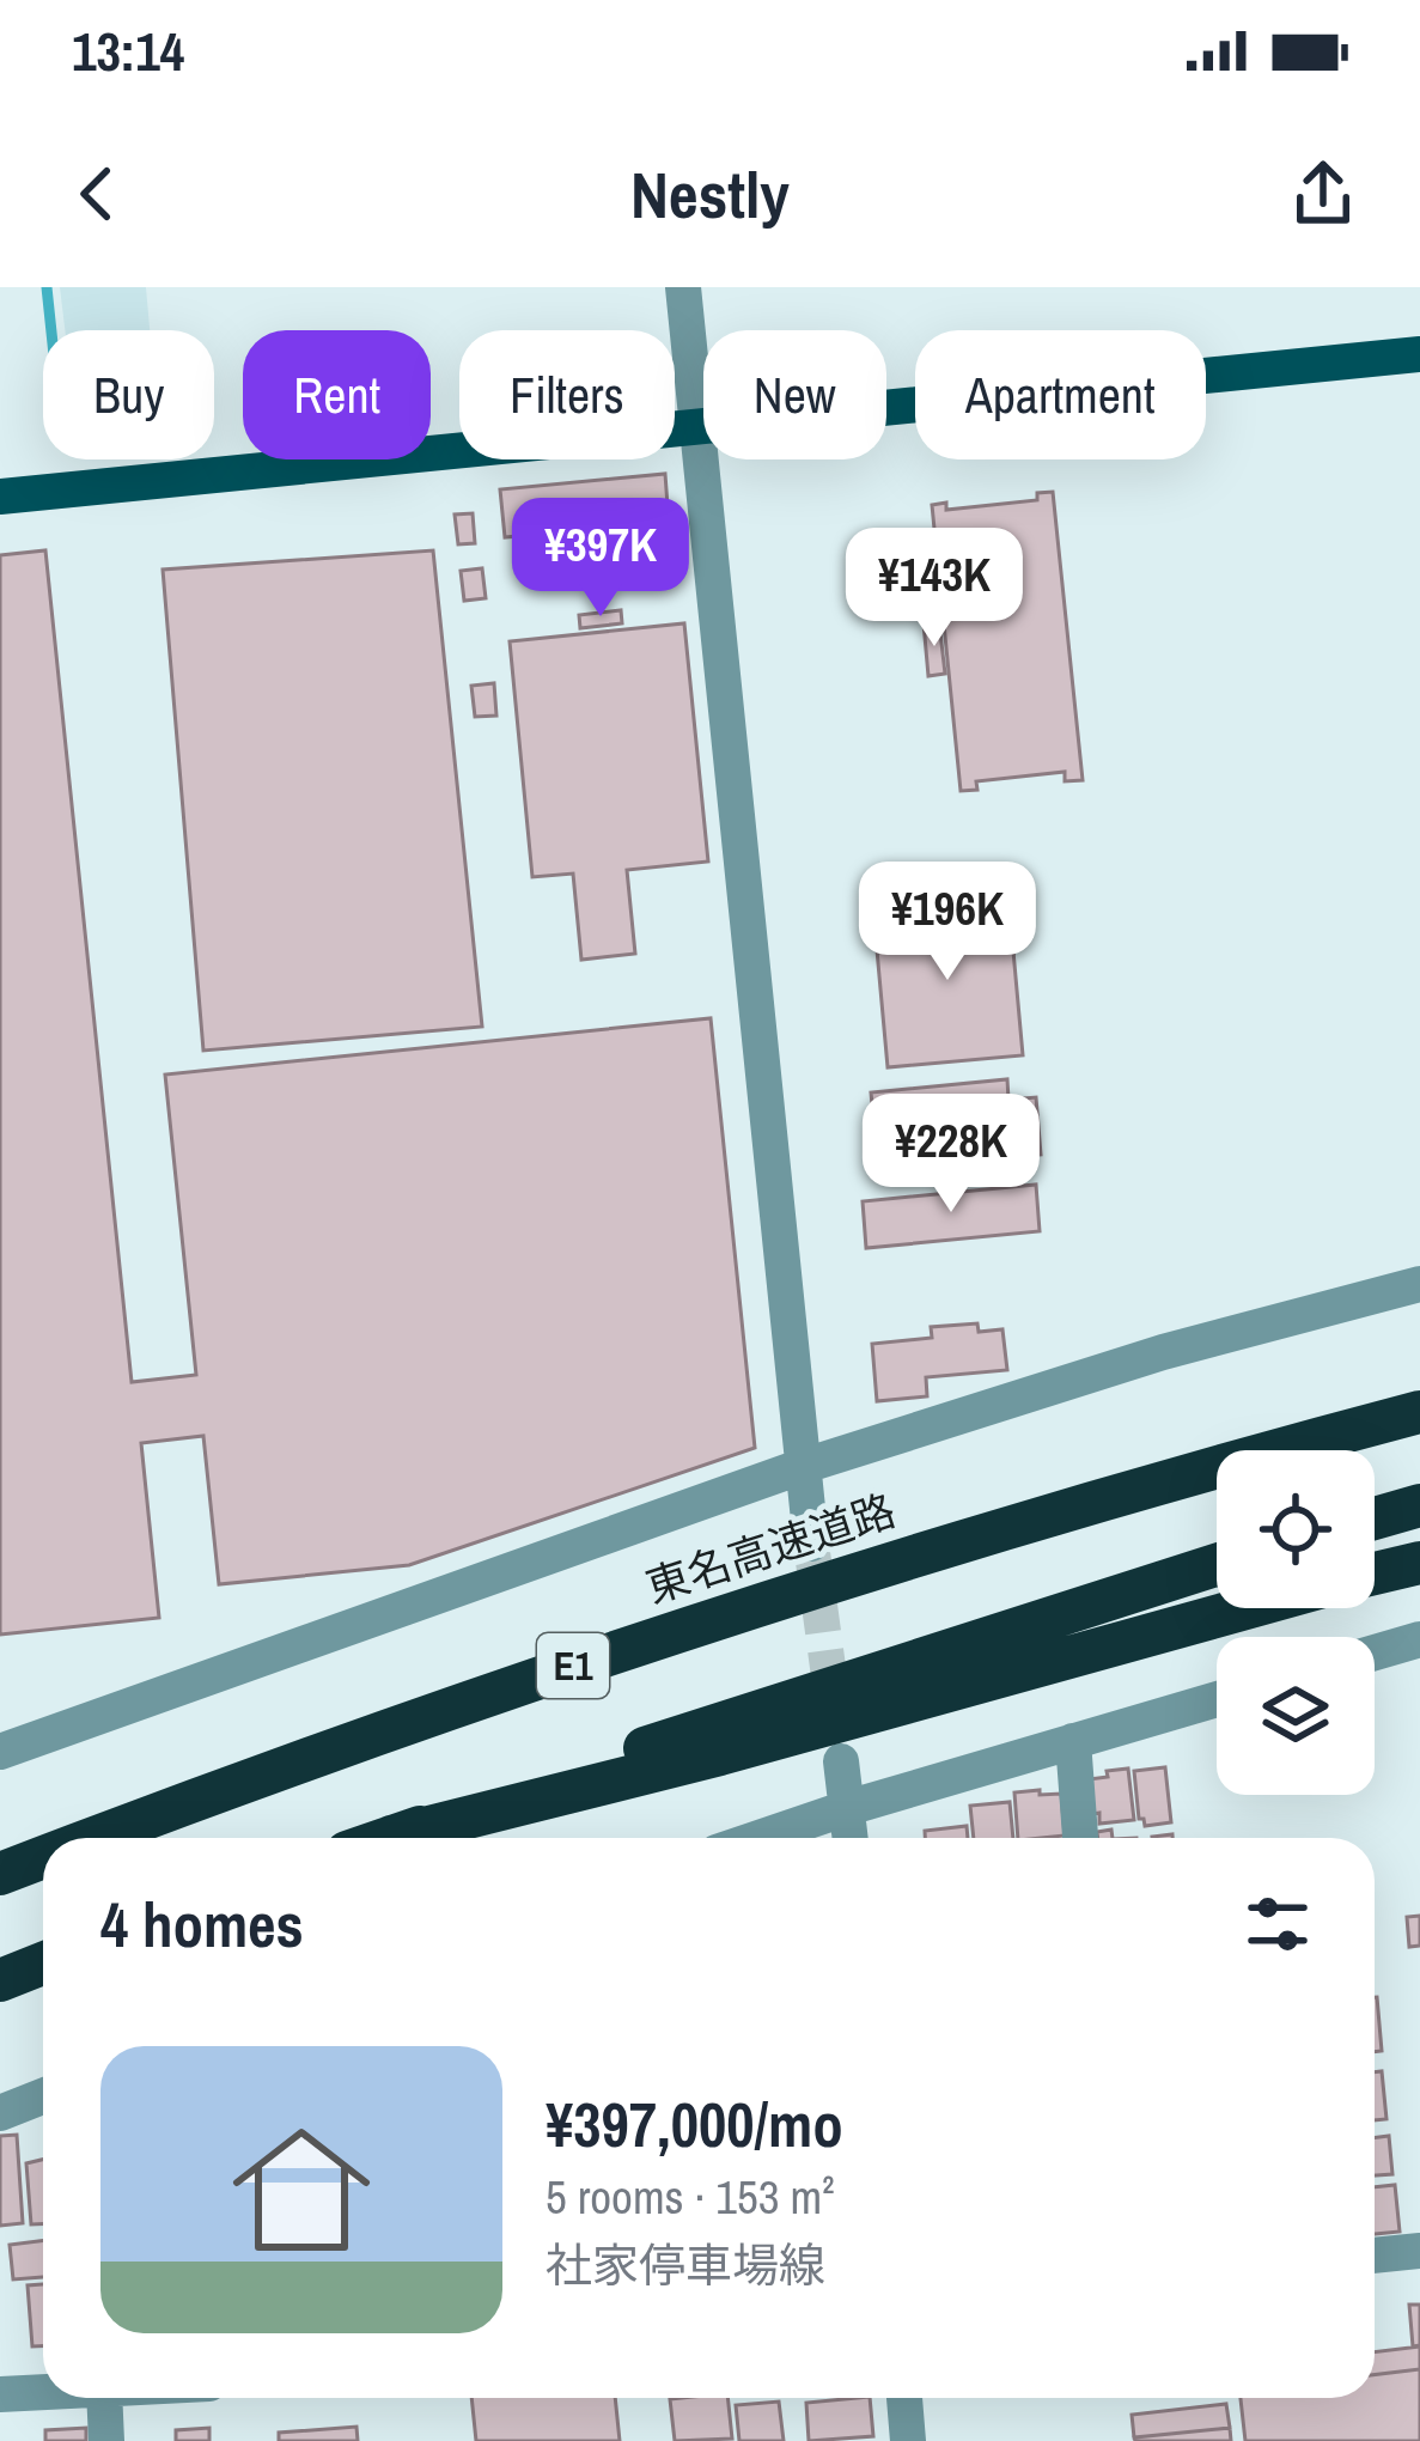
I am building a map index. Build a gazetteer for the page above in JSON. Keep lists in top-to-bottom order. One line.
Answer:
{"streets":{"highway":["東名高速道路","E1"]},"page":{"status":"13:14","header":"Nestly","chip":["Buy","Rent","Filters","New","Apartment"],"price":["¥397K","¥143K","¥196K","¥228K"],"heading":"4 homes","list":[{"name":"¥397,000/mo","note":"5 rooms · 153 m² · 社家停車場線"}]}}
